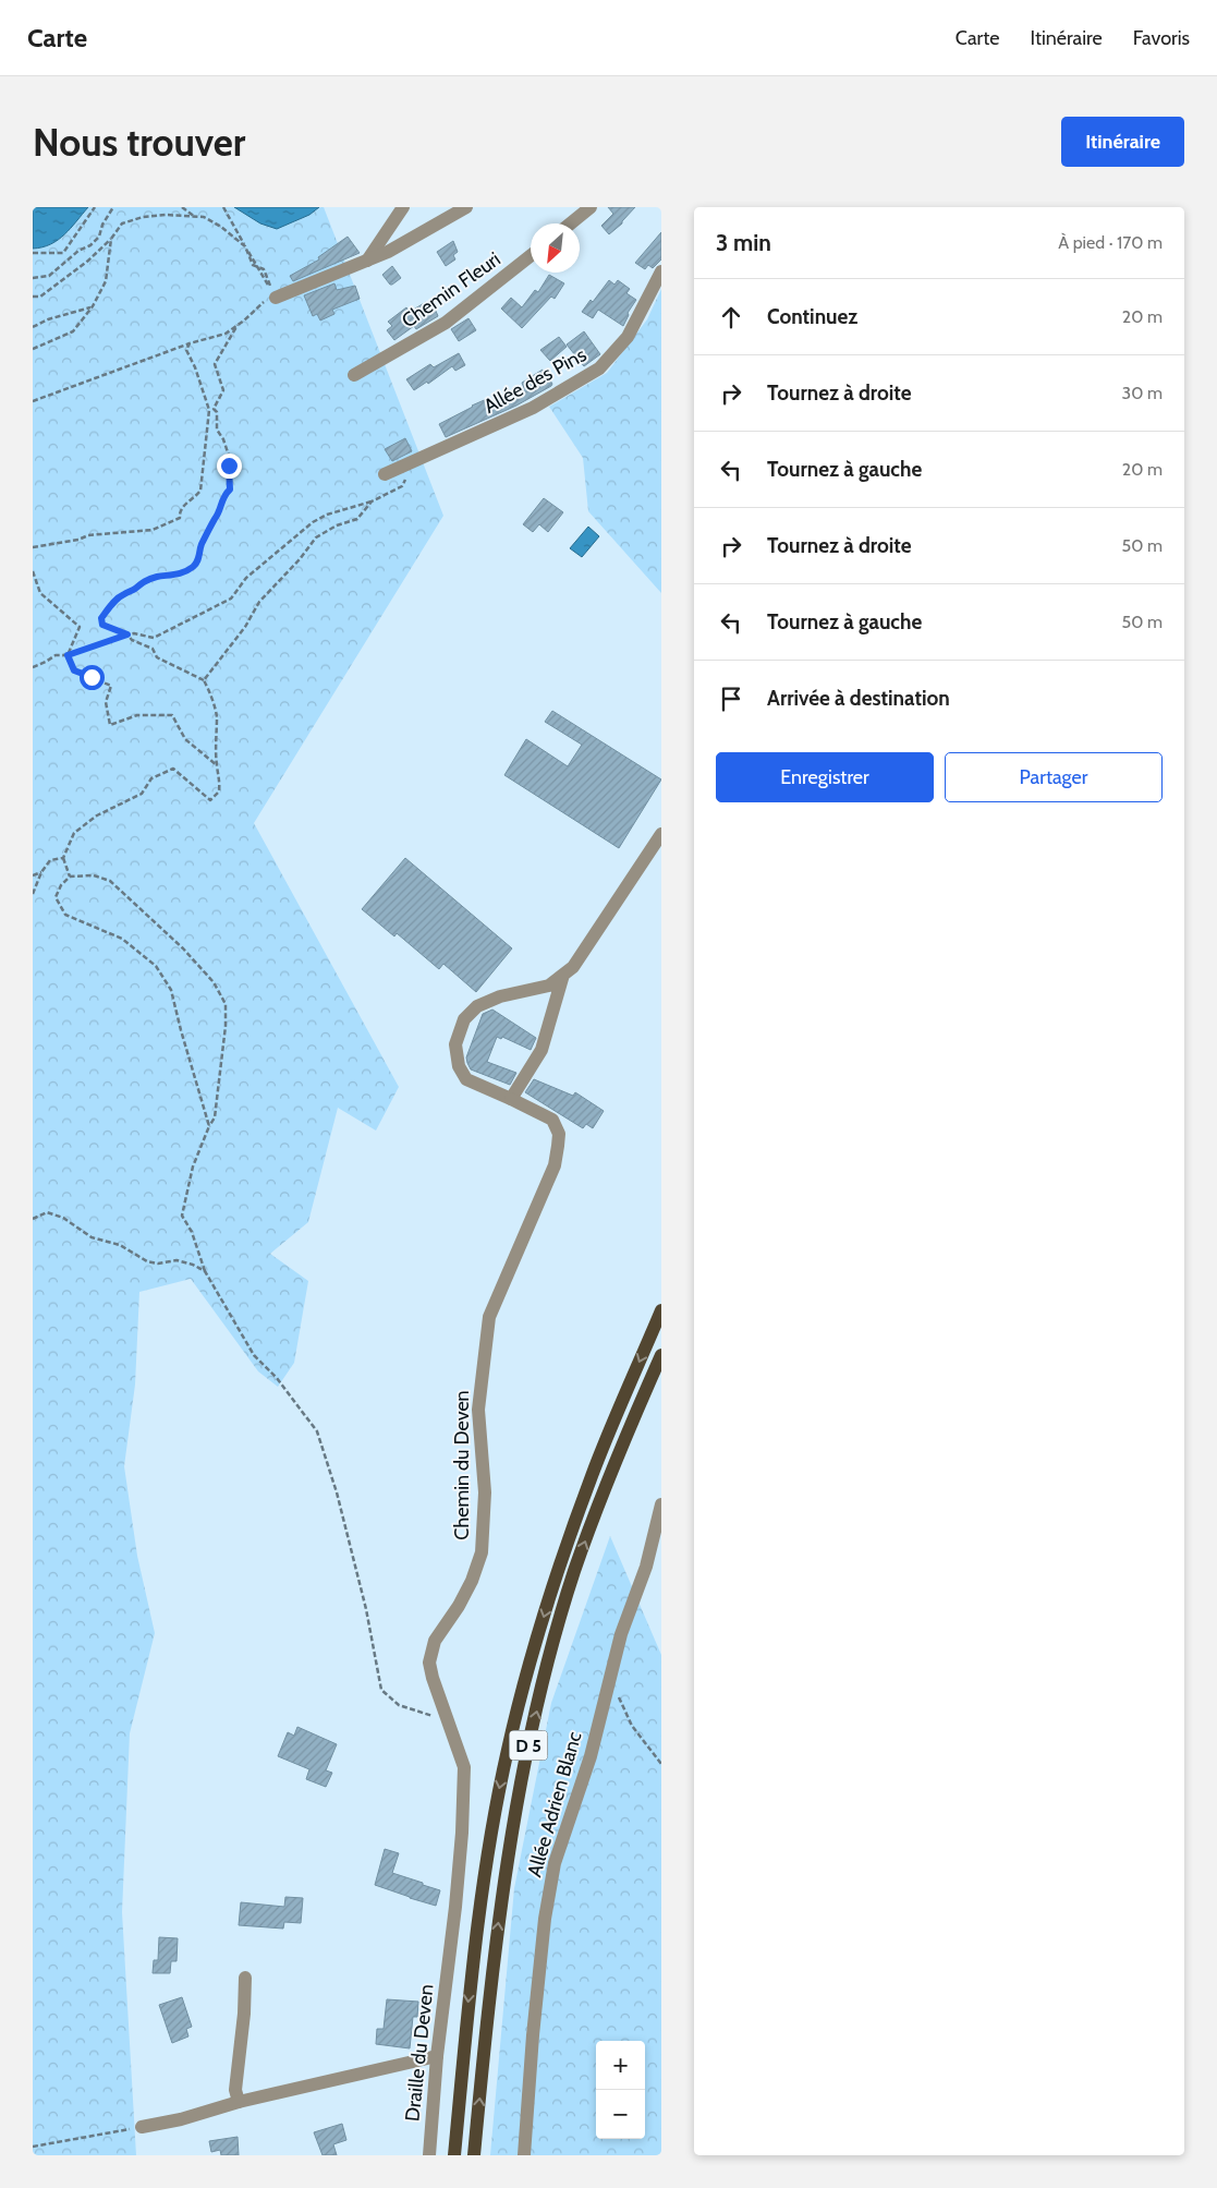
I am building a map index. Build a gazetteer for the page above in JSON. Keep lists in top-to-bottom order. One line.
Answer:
{"streets":{"main road":["D 5"],"street":["Chemin Fleuri","Allée des Pins","Chemin du Deven","Allée Adrien Blanc","Draille du Deven"]},"crossings":[["Chemin du Deven","Draille du Deven"]],"north":"bottom left","page":{"header":"Carte","nav":["Carte","Itinéraire","Favoris"],"buttons":["Itinéraire",["Enregistrer","Partager"]],"title":"Nous trouver","heading":["3 min","À pied · 170 m"],"list":[["Continuez","20 m"],["Tournez à droite","30 m"],["Tournez à gauche","20 m"],["Tournez à droite","50 m"],["Tournez à gauche","50 m"],"Arrivée à destination"],"map_buttons":["+","−"]}}
